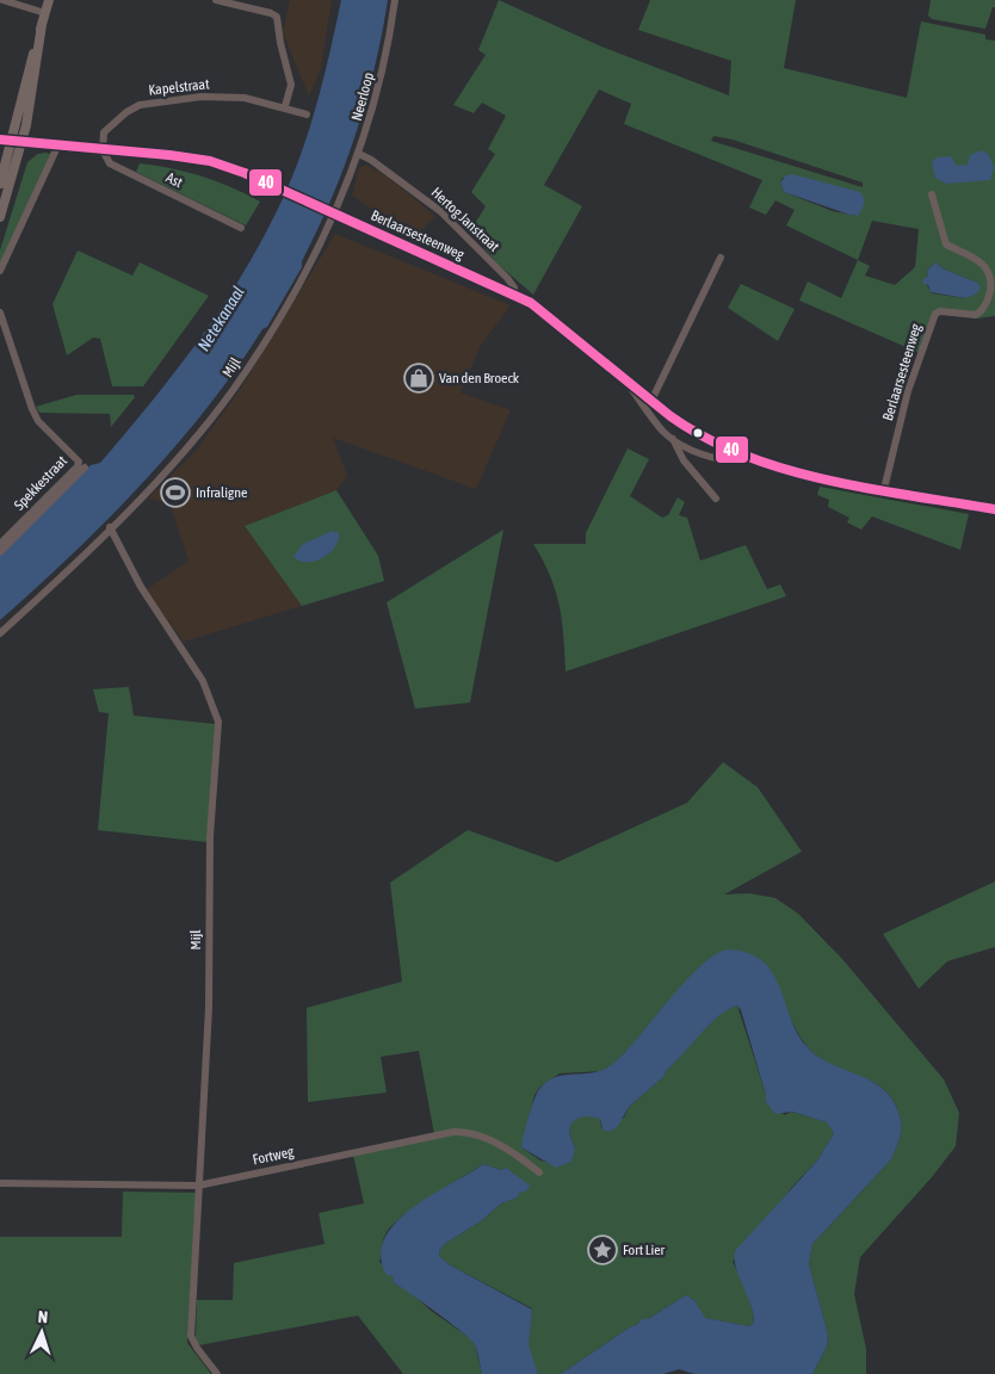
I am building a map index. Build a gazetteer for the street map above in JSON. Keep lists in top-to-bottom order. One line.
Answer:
{"streets":{"street":["Kapelstraat","Neerloop","Ast","Hertog Janstraat","Berlaarsesteenweg","Mijl","Spekkestraat","Fortweg"]},"crossings":[["Kapelstraat","Ast"],["Kapelstraat","Berlaarsesteenweg"],["Neerloop","Hertog Janstraat"],["Neerloop","Mijl"],["Ast","Berlaarsesteenweg"],["Hertog Janstraat","Berlaarsesteenweg"],["Mijl","Fortweg"]],"water":["Netekanaal"],"places":{"shop":["Van den Broeck"],"sports":["Infraligne"],"place":["Fort Lier"]},"lines":["transit line 40"],"north":"top"}
